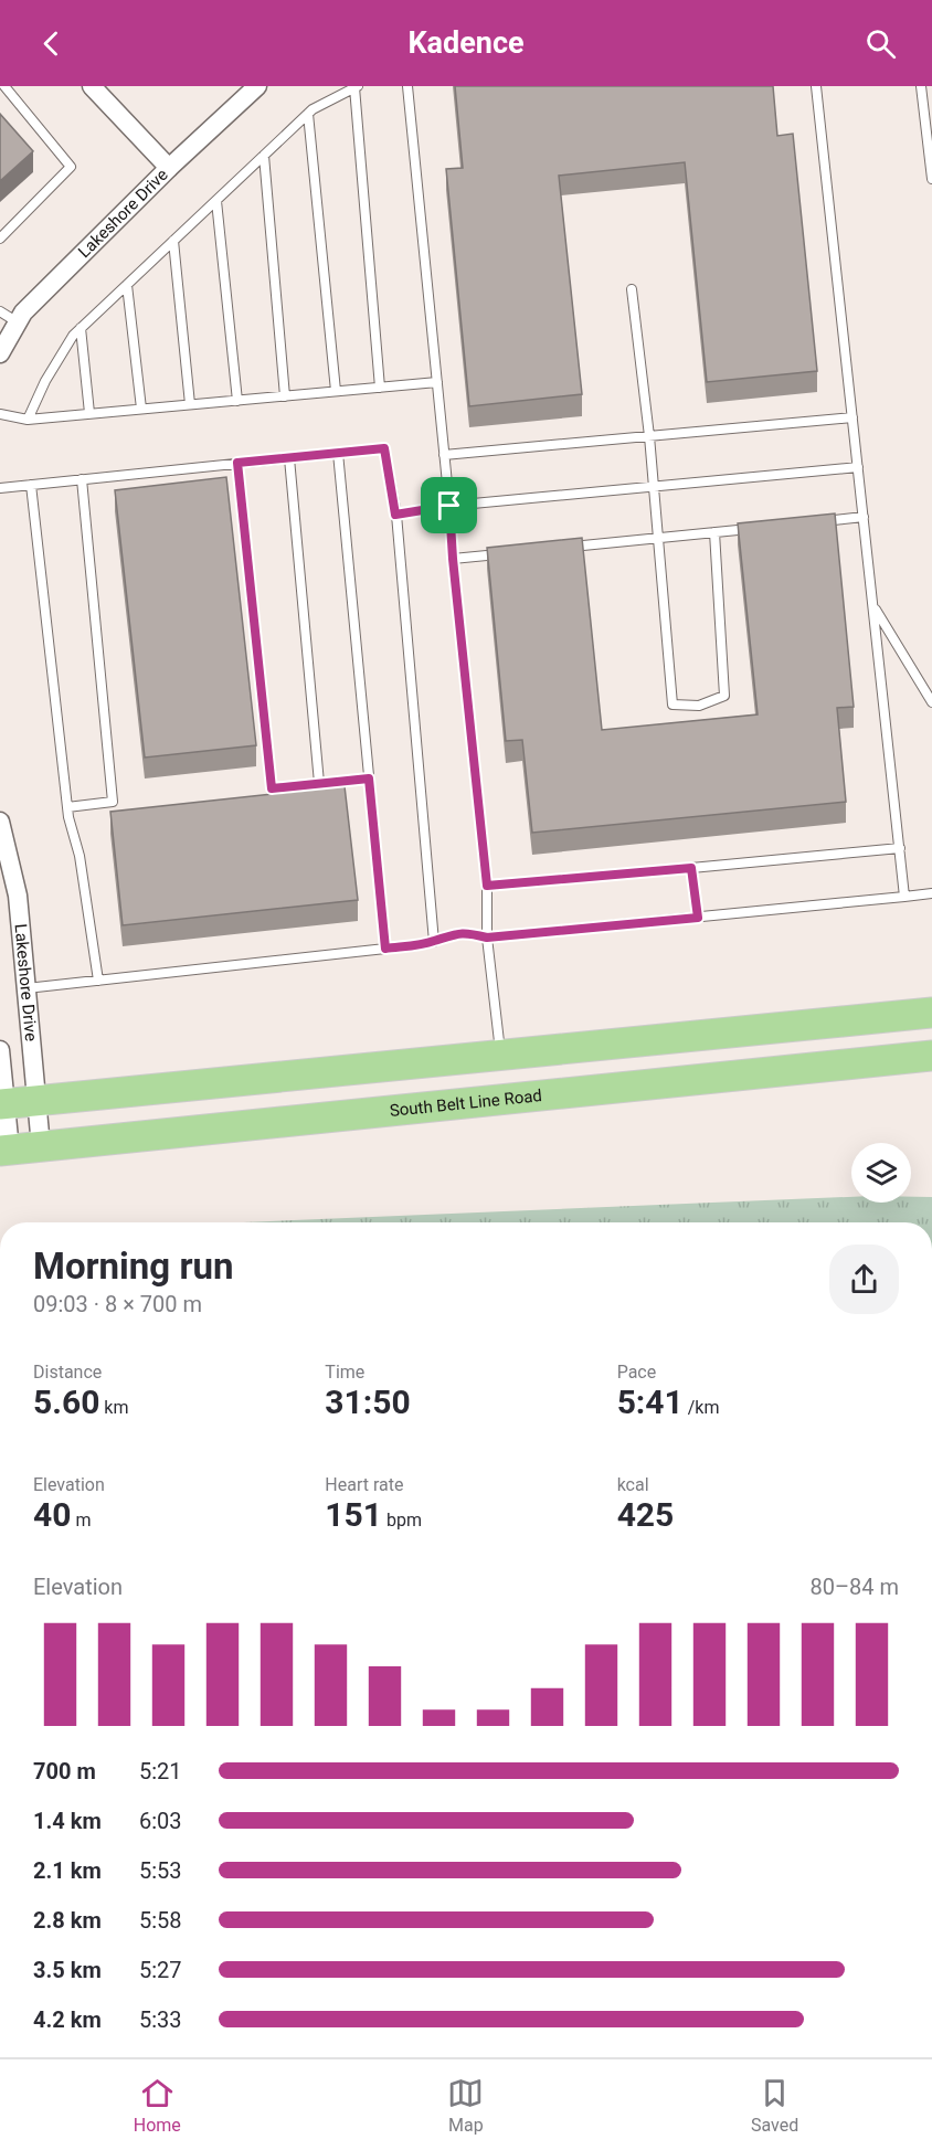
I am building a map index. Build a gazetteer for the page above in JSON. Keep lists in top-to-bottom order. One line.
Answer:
{"streets":{"main road":["South Belt Line Road"],"street":["Lakeshore Drive"]},"crossings":[["Lakeshore Drive","South Belt Line Road"]],"page":{"header":"Kadence","heading":["Morning run","09:03 · 8 × 700 m"],"stats":[["Distance","5.60 km"],["Time","31:50"],["Pace","5:41 /km"],["Elevation","40 m"],["Heart rate","151 bpm"],["kcal","425"]],"chart":["Elevation","80–84 m"],"list":[{"name":"700 m","note":"5:21"},{"name":"1.4 km","note":"6:03"},{"name":"2.1 km","note":"5:53"},{"name":"2.8 km","note":"5:58"},{"name":"3.5 km","note":"5:27"},{"name":"4.2 km","note":"5:33"}],"tabs":["Home","Map","Saved"]}}
